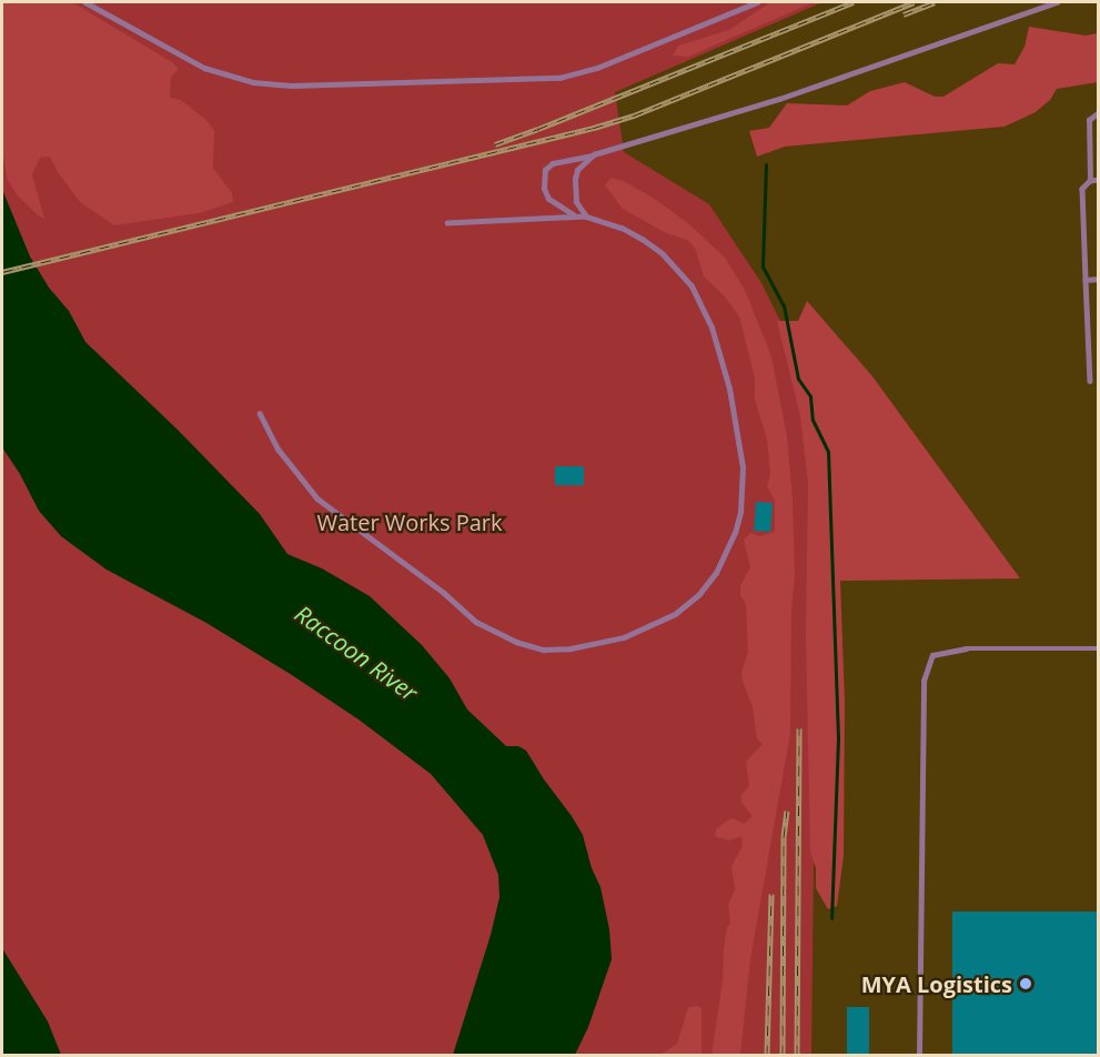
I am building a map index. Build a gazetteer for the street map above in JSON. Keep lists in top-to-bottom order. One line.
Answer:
{"water":["Raccoon River"],"parks":["Water Works Park"],"places":["MYA Logistics"]}
